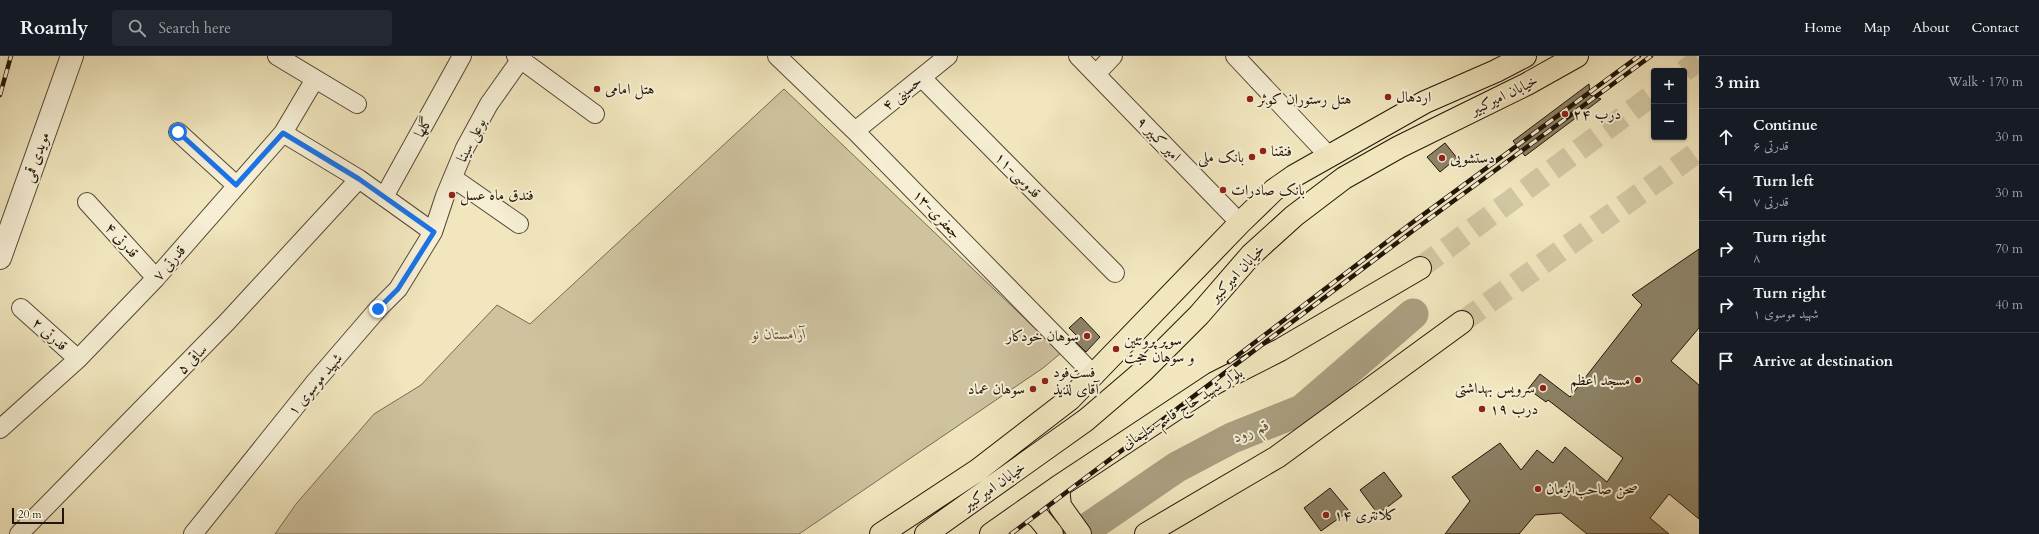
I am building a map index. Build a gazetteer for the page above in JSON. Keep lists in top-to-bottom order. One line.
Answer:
{"streets":{"main road":["خیابان امیرکبیر","بلوار شهید حاج قاسم سلیمانی"],"street":["حسینی ۴","گلها","امیر کبیر ۹","بوعلی سینا","مویدی قمی","قدوسی-۱۱","جعفری-۱۳","قدرتی ۴","قدرتی ۷","قدرتی ۲","ساقی ۵","شهید موسوی ۱"]},"crossings":[["حسینی ۴","قدوسی-۱۱"],["حسینی ۴","جعفری-۱۳"],["خیابان امیرکبیر","امیر کبیر ۹"],["خیابان امیرکبیر","جعفری-۱۳"],["بوعلی سینا","شهید موسوی ۱"],["قدرتی ۴","قدرتی ۷"],["قدرتی ۷","قدرتی ۲"]],"water":["قم رود"],"parks":["آرامستان نو"],"places":["هتل امامی","اردهال","هتل رستوران کوثر","درب ۲۴","فنقنا","بانک ملی","دستشویی","بانک صادرات","فندق ماه عسل","سوهان خودکار","سوپر پروتئین و سوهان حجت","مسجد اعظم","فست‌فود آقای لذیذ","سرویس بهداشتی","سوهان عماد","درب ۱۹","صحن صاحب‌الزمان","کلانتری ۱۴"],"scale_bar":"20 m","page":{"header":"Roamly","search":"Search here","nav":["Home","Map","About","Contact"],"heading":["3 min","Walk · 170 m"],"map_buttons":["+","−"],"list":[["Continue","قدرتی ۶","30 m"],["Turn left","قدرتی ۷","30 m"],["Turn right","۸","70 m"],["Turn right","شهید موسوی ۱","40 m"],"Arrive at destination"],"scale":"20 m"}}
